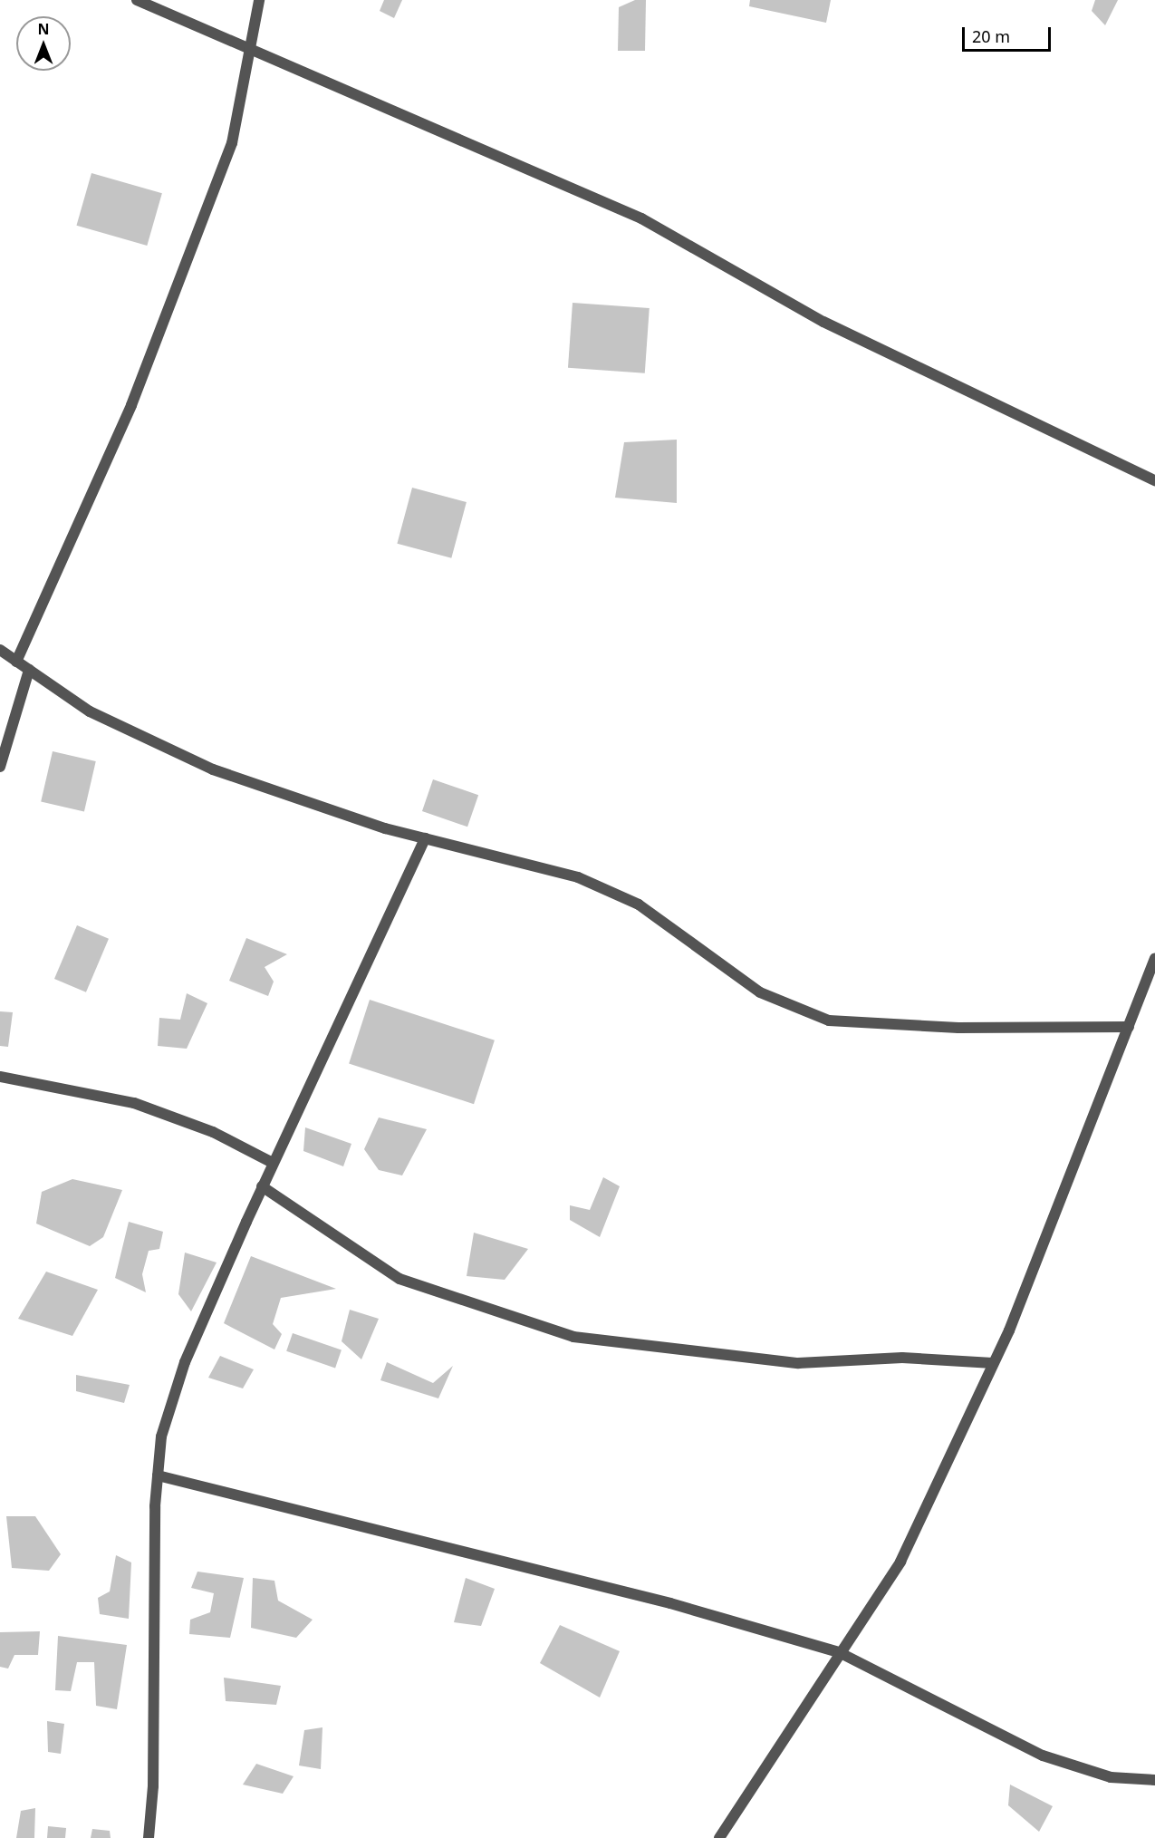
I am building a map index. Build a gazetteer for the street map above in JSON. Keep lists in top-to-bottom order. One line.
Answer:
{"scale_bar":"20 m","north":"top"}
